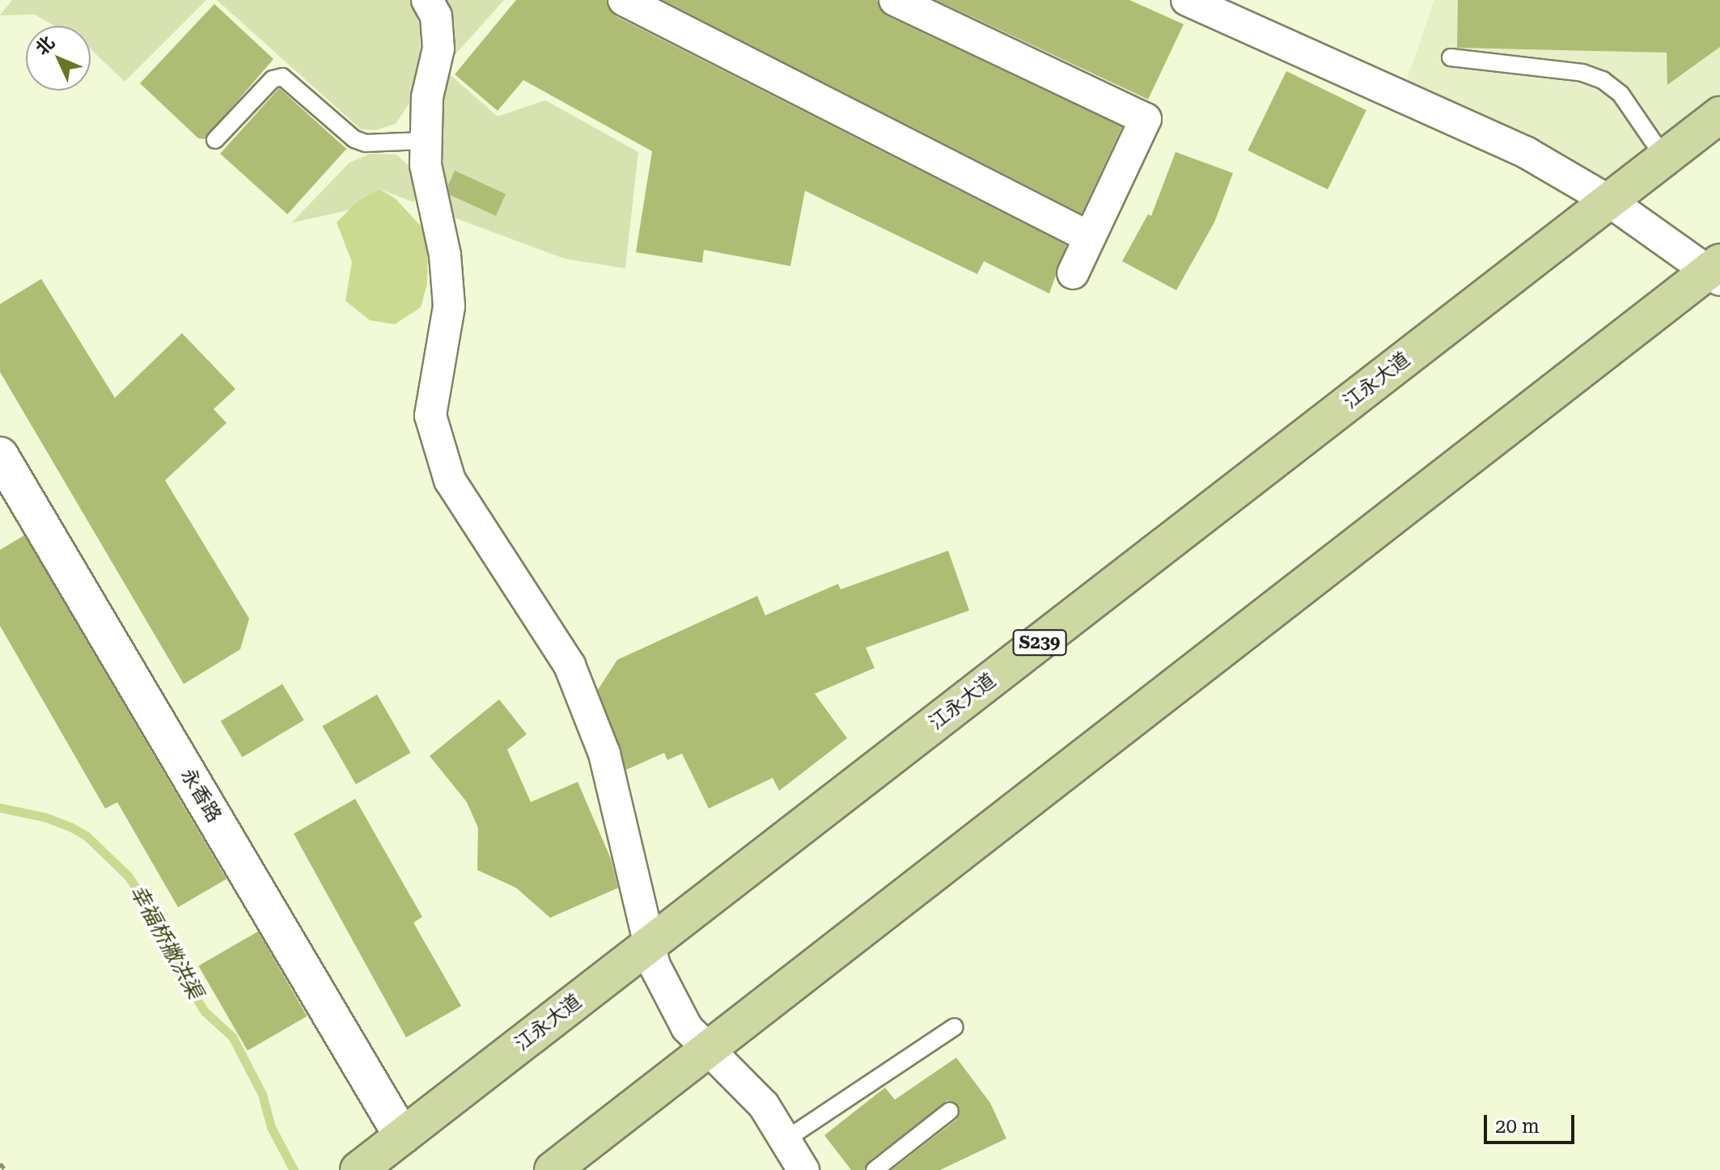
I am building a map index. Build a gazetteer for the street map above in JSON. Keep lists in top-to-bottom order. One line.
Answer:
{"streets":{"main road":["江永大道","S239","永香路"]},"crossings":[["江永大道","永香路"]],"water":["幸福桥撇洪渠"],"scale_bar":"20 m","north":"top left"}
